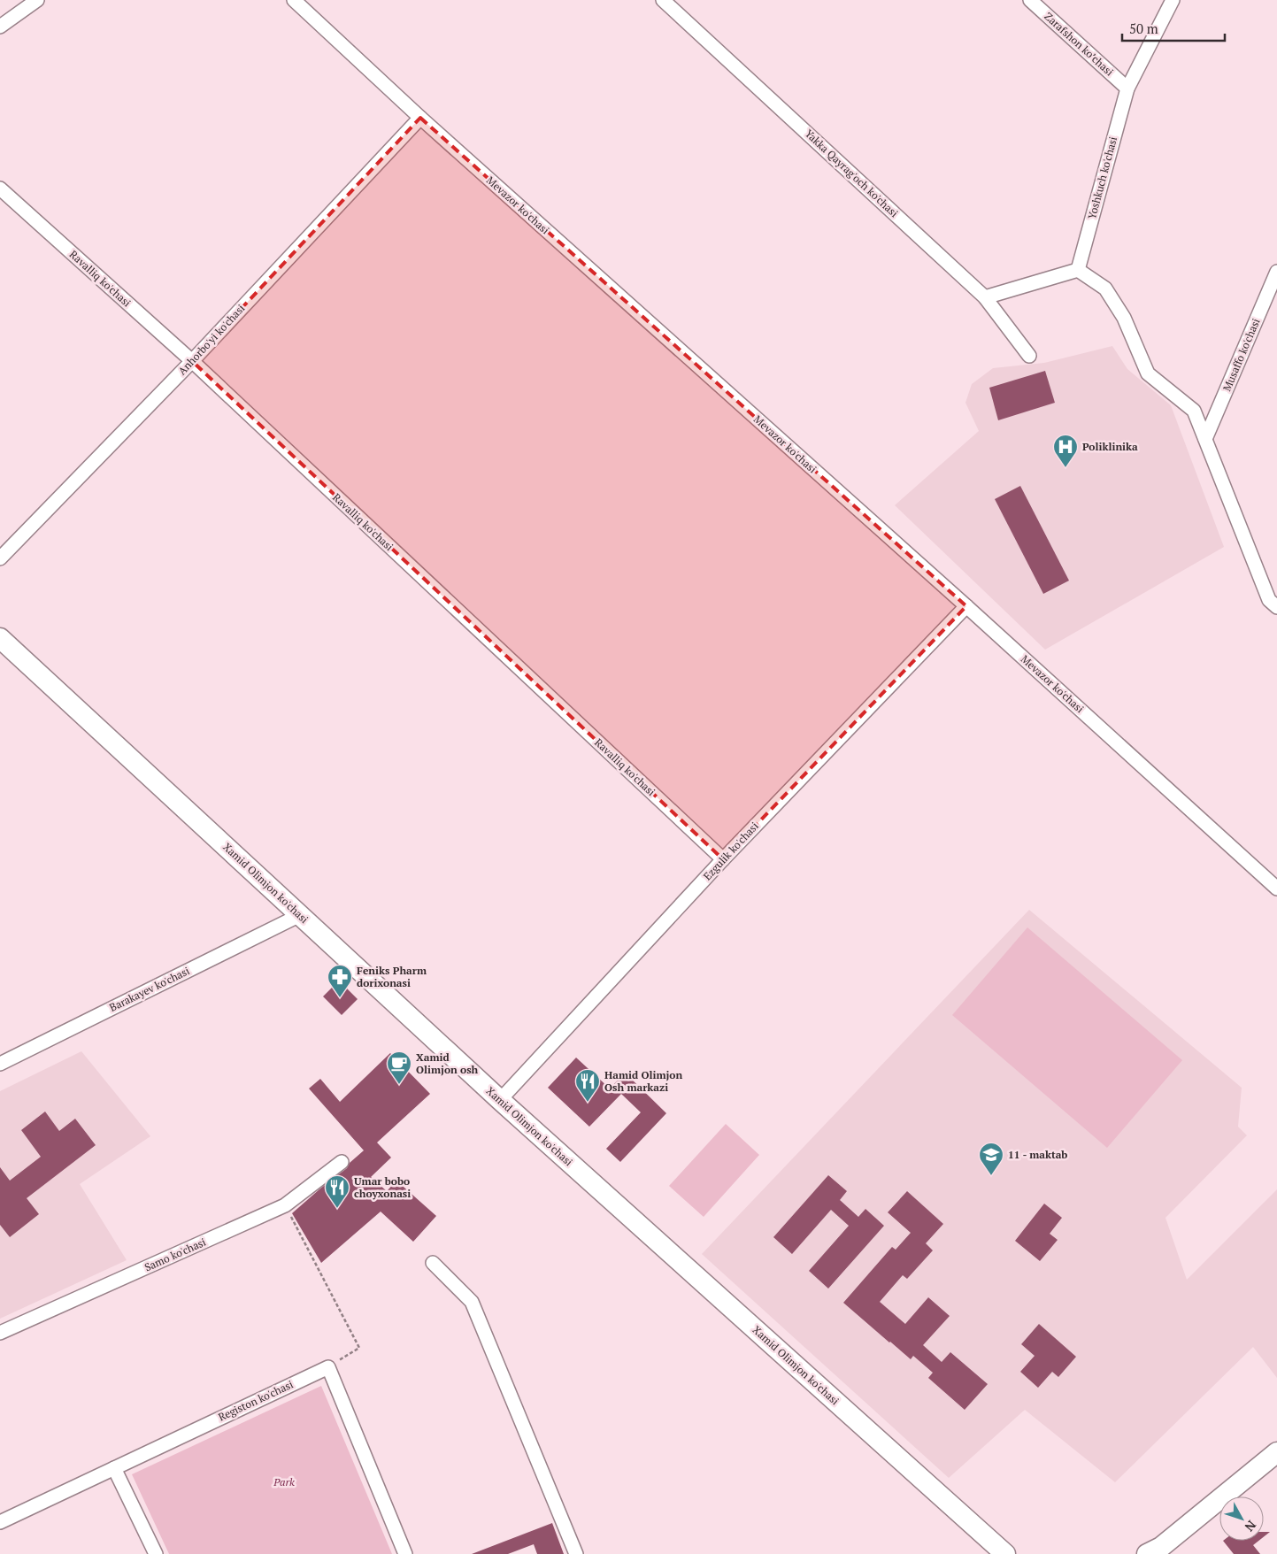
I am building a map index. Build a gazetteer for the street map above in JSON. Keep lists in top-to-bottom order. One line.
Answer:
{"streets":{"main road":["Xamid Olimjon ko'chasi"],"street":["Zarafshon ko’chasi","Yakka Qayrag'och ko'chasi","Yoshkuch ko'chasi","Mevazor ko'chasi","Ravalliq ko'chasi","Anhorbo'yi ko'chasi","Musaffo ko'chasi","Ezgulik ko'chasi","Barakayev ko'chasi","Samo ko'chasi","Registon ko'chasi"]},"crossings":[["Zarafshon ko’chasi","Yoshkuch ko'chasi"],["Mevazor ko'chasi","Anhorbo'yi ko'chasi"],["Mevazor ko'chasi","Ezgulik ko'chasi"],["Ravalliq ko'chasi","Anhorbo'yi ko'chasi"],["Ravalliq ko'chasi","Ezgulik ko'chasi"],["Ezgulik ko'chasi","Xamid Olimjon ko'chasi"],["Xamid Olimjon ko'chasi","Barakayev ko'chasi"]],"parks":["Park"],"places":{"hospital":["Poliklinika"],"pharmacy":["Feniks Pharm dorixonasi"],"cafe":["Xamid Olimjon osh"],"restaurant":["Hamid Olimjon Osh markazi","Umar bobo choyxonasi"],"school or university":["11 - maktab"]},"scale_bar":"50 m","north":"bottom right"}
